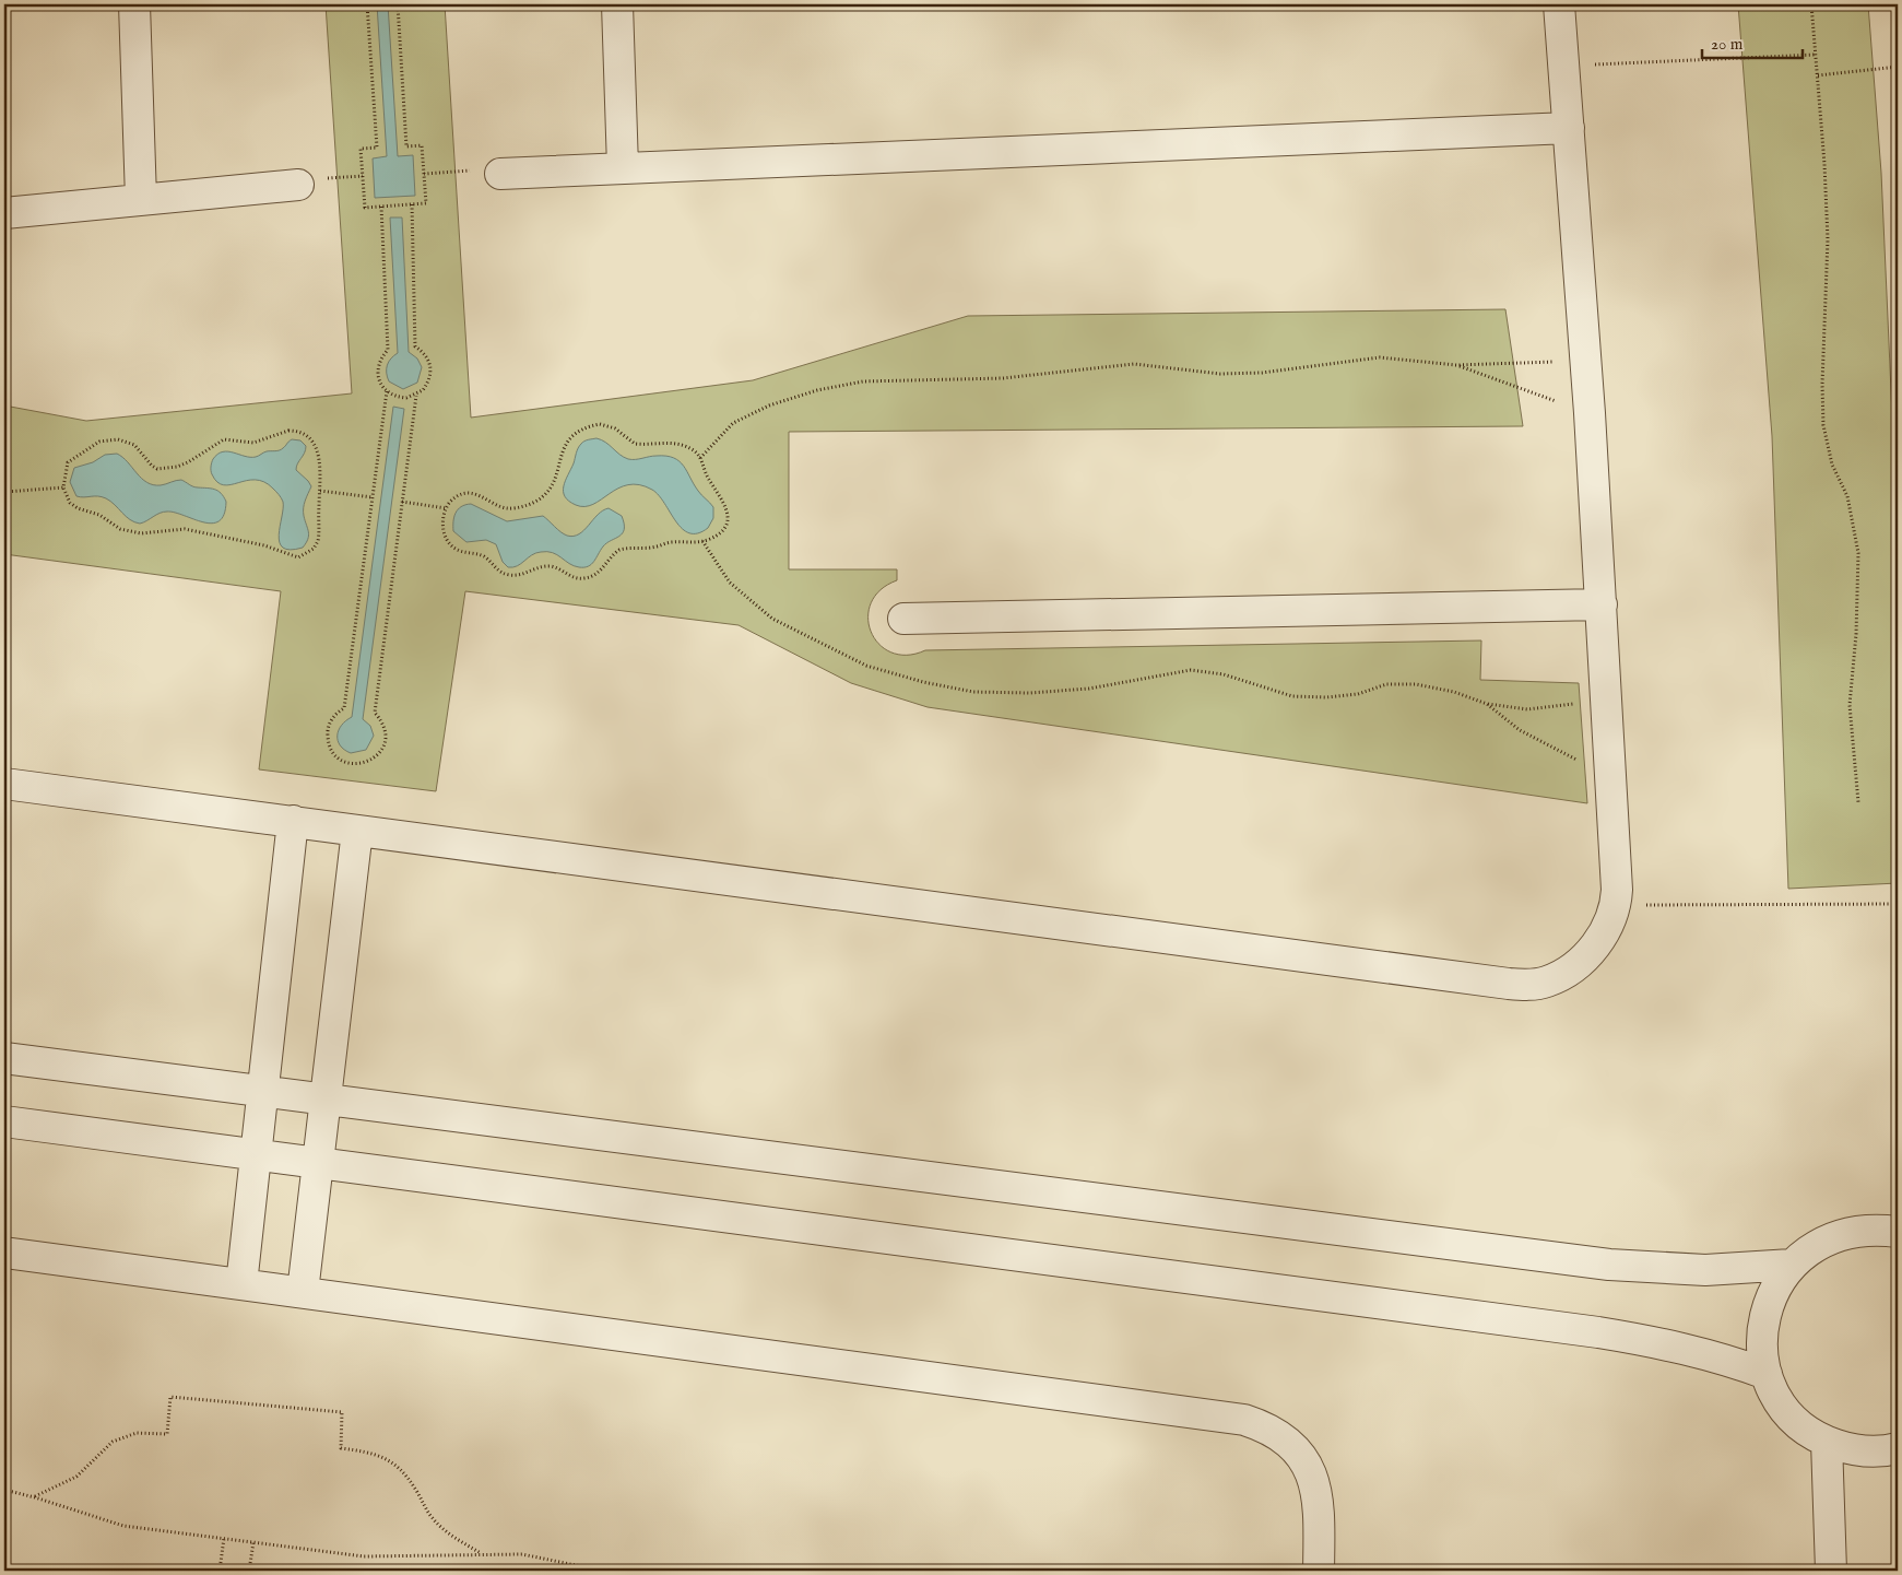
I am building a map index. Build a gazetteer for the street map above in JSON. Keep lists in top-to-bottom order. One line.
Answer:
{"scale_bar":"20 m"}
